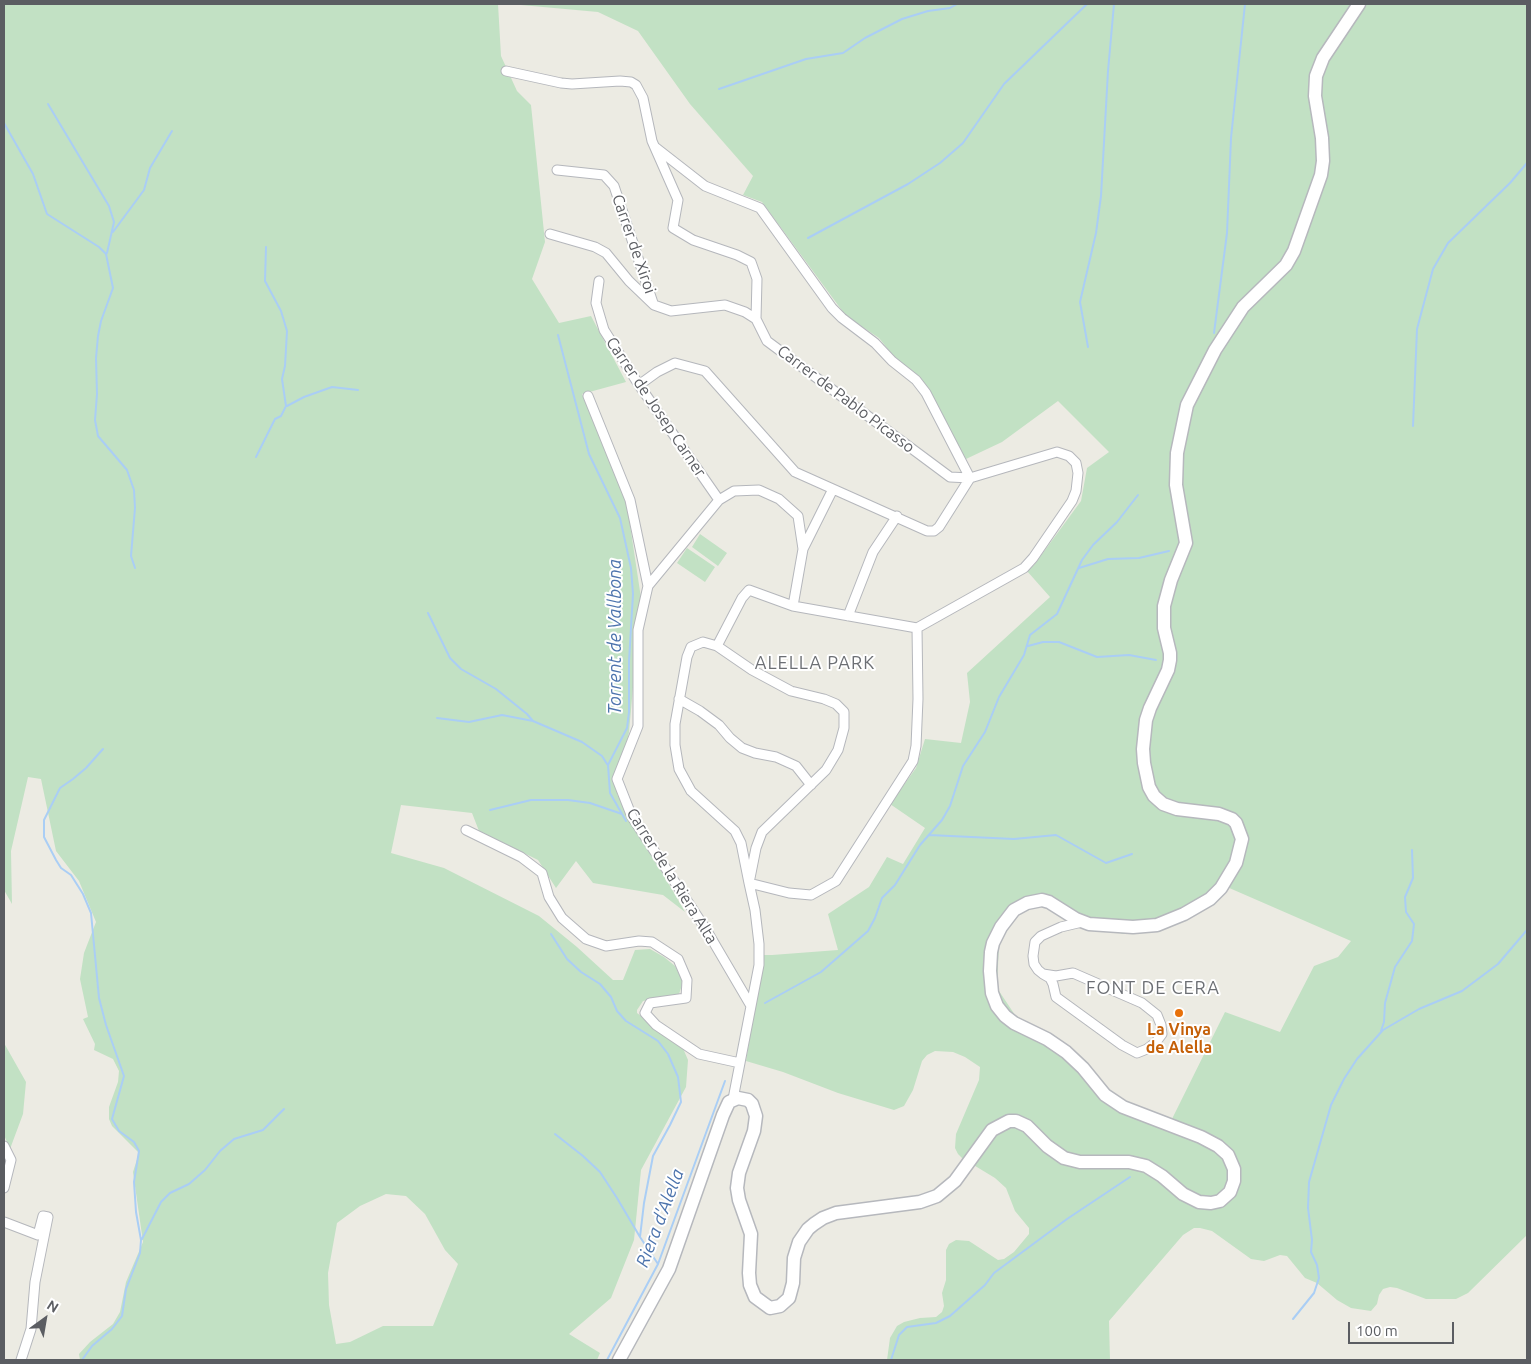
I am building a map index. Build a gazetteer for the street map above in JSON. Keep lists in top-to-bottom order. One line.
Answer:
{"streets":{"street":["Carrer de Xiroi","Carrer de Pablo Picasso","Carrer de Josep Carner","Carrer de la Riera Alta"]},"crossings":[["Carrer de Josep Carner","Carrer de la Riera Alta"]],"districts":["ALELLA PARK","FONT DE CERA"],"water":["Torrent de Vallbona","Riera d'Alella"],"places":["La Vinya de Alella"],"scale_bar":"100 m","north":"top right"}
